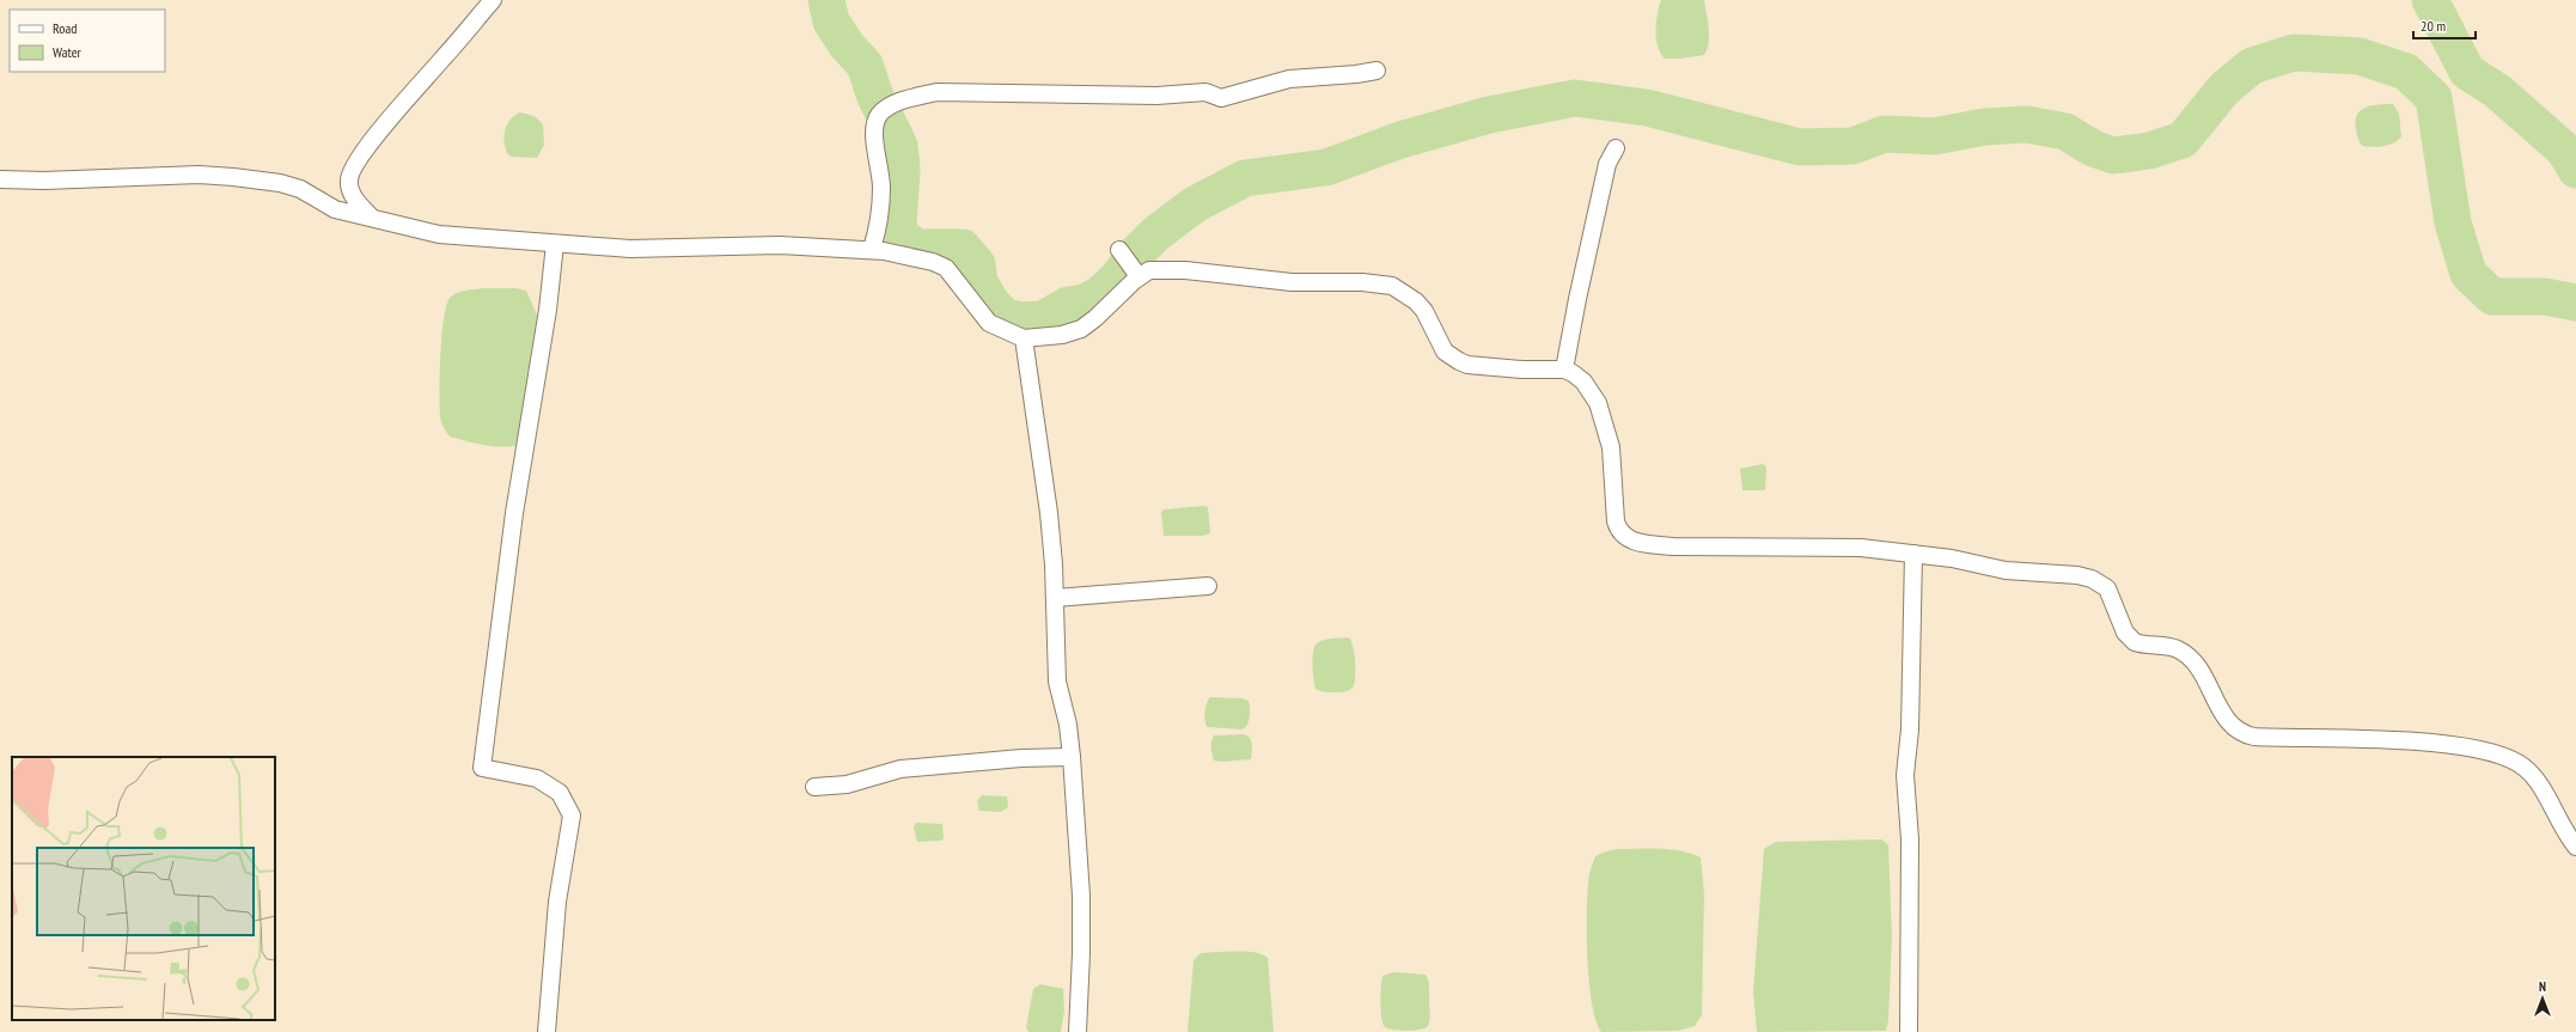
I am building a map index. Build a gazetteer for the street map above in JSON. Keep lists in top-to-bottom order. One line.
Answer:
{"legend":["Road","Water"],"scale_bar":"20 m","north":"top"}
